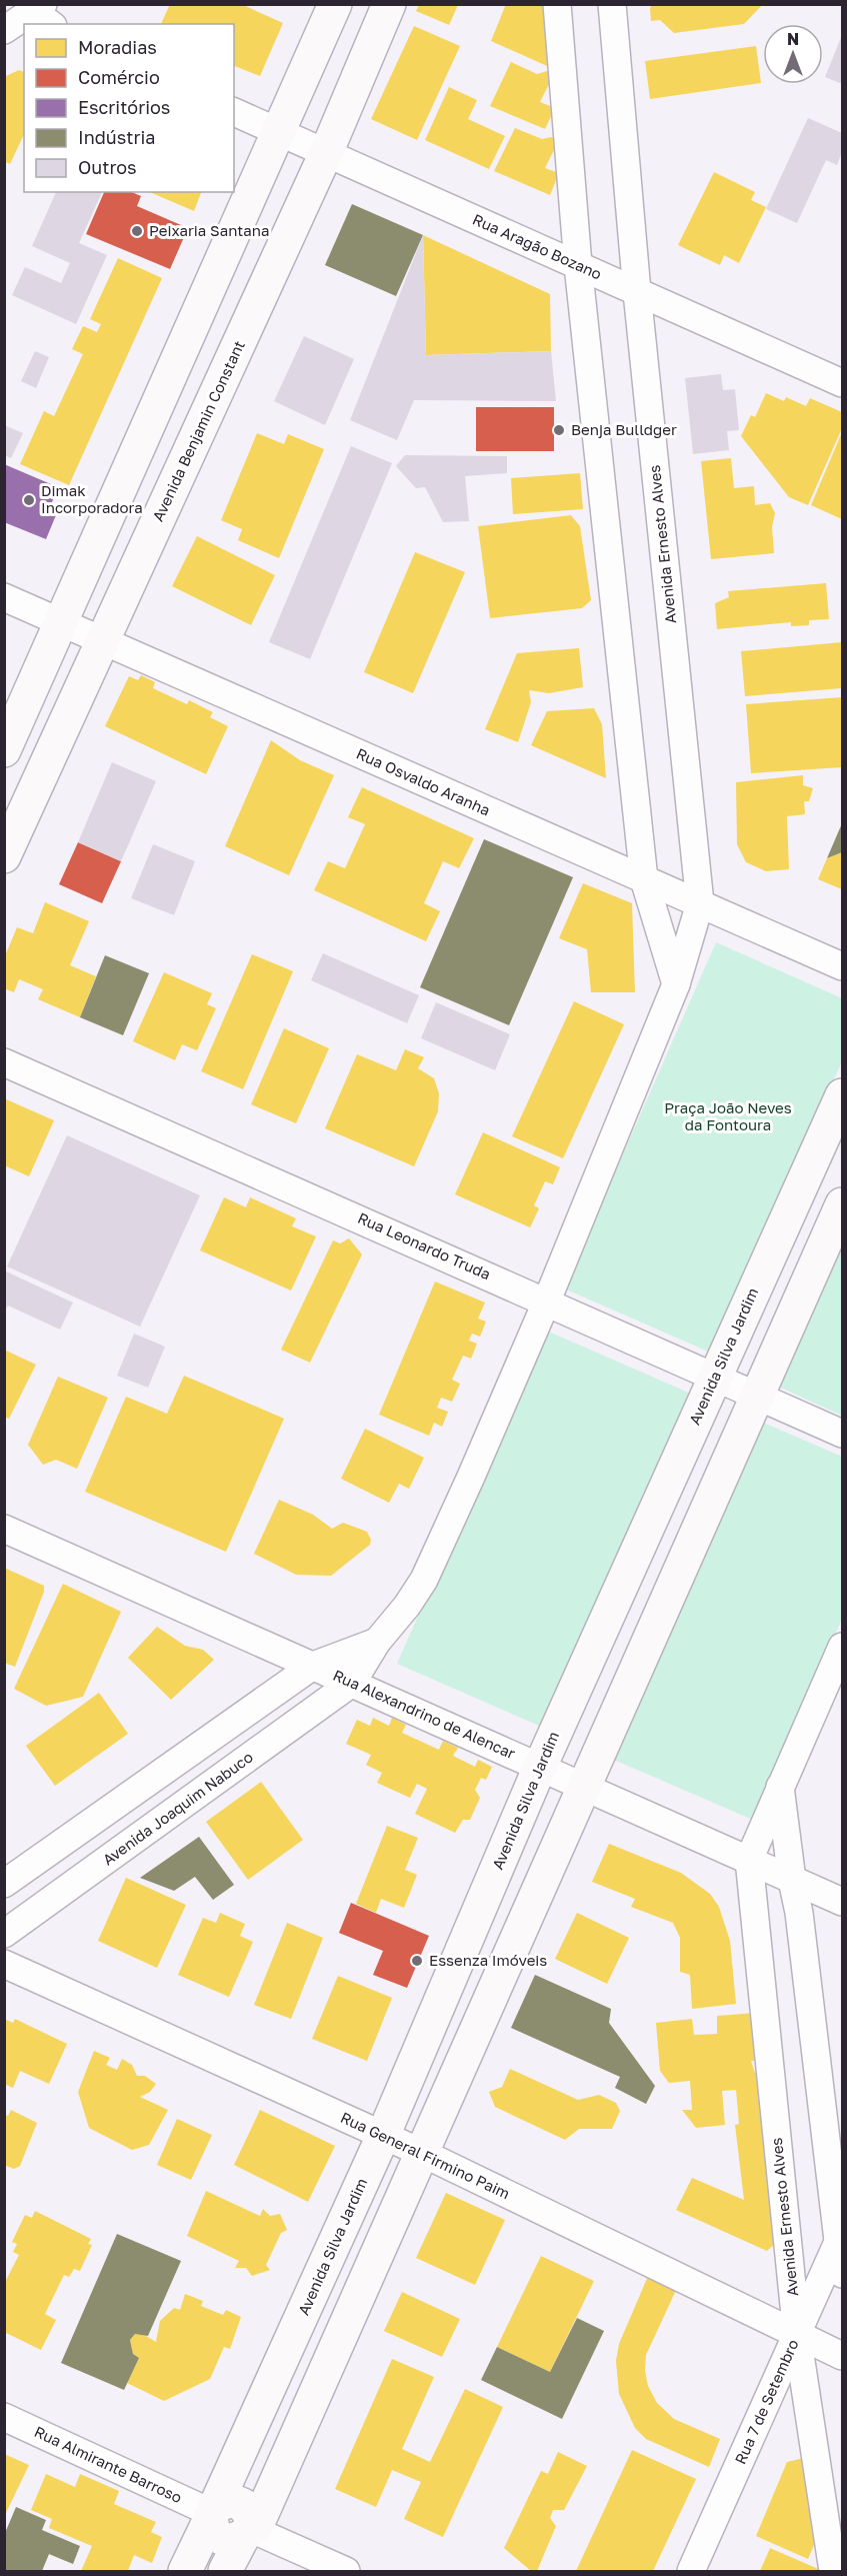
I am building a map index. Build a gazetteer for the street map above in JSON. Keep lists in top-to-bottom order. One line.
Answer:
{"streets":{"street":["Rua Aragão Bozano","Avenida Benjamin Constant","Avenida Ernesto Alves","Rua Osvaldo Aranha","Rua Leonardo Truda","Avenida Silva Jardim","Rua Alexandrino de Alencar","Avenida Joaquim Nabuco","Rua General Firmino Paim","Rua 7 de Setembro","Rua Almirante Barroso"]},"crossings":[["Rua Aragão Bozano","Avenida Benjamin Constant"],["Rua Aragão Bozano","Avenida Ernesto Alves"],["Avenida Benjamin Constant","Rua Osvaldo Aranha"],["Avenida Ernesto Alves","Rua Osvaldo Aranha"],["Avenida Ernesto Alves","Rua Alexandrino de Alencar"],["Avenida Ernesto Alves","Rua General Firmino Paim"],["Avenida Ernesto Alves","Rua 7 de Setembro"],["Rua Leonardo Truda","Avenida Silva Jardim"],["Avenida Silva Jardim","Rua Alexandrino de Alencar"],["Avenida Silva Jardim","Rua General Firmino Paim"],["Avenida Silva Jardim","Rua Almirante Barroso"],["Rua Alexandrino de Alencar","Avenida Joaquim Nabuco"],["Rua General Firmino Paim","Rua 7 de Setembro"]],"parks":["Praça João Neves da Fontoura"],"places":["Peixaria Santana","Benja Bulldger","Dimak Incorporadora","Essenza Imóveis"],"legend":["Moradias","Comércio","Escritórios","Indústria","Outros"],"north":"top"}
